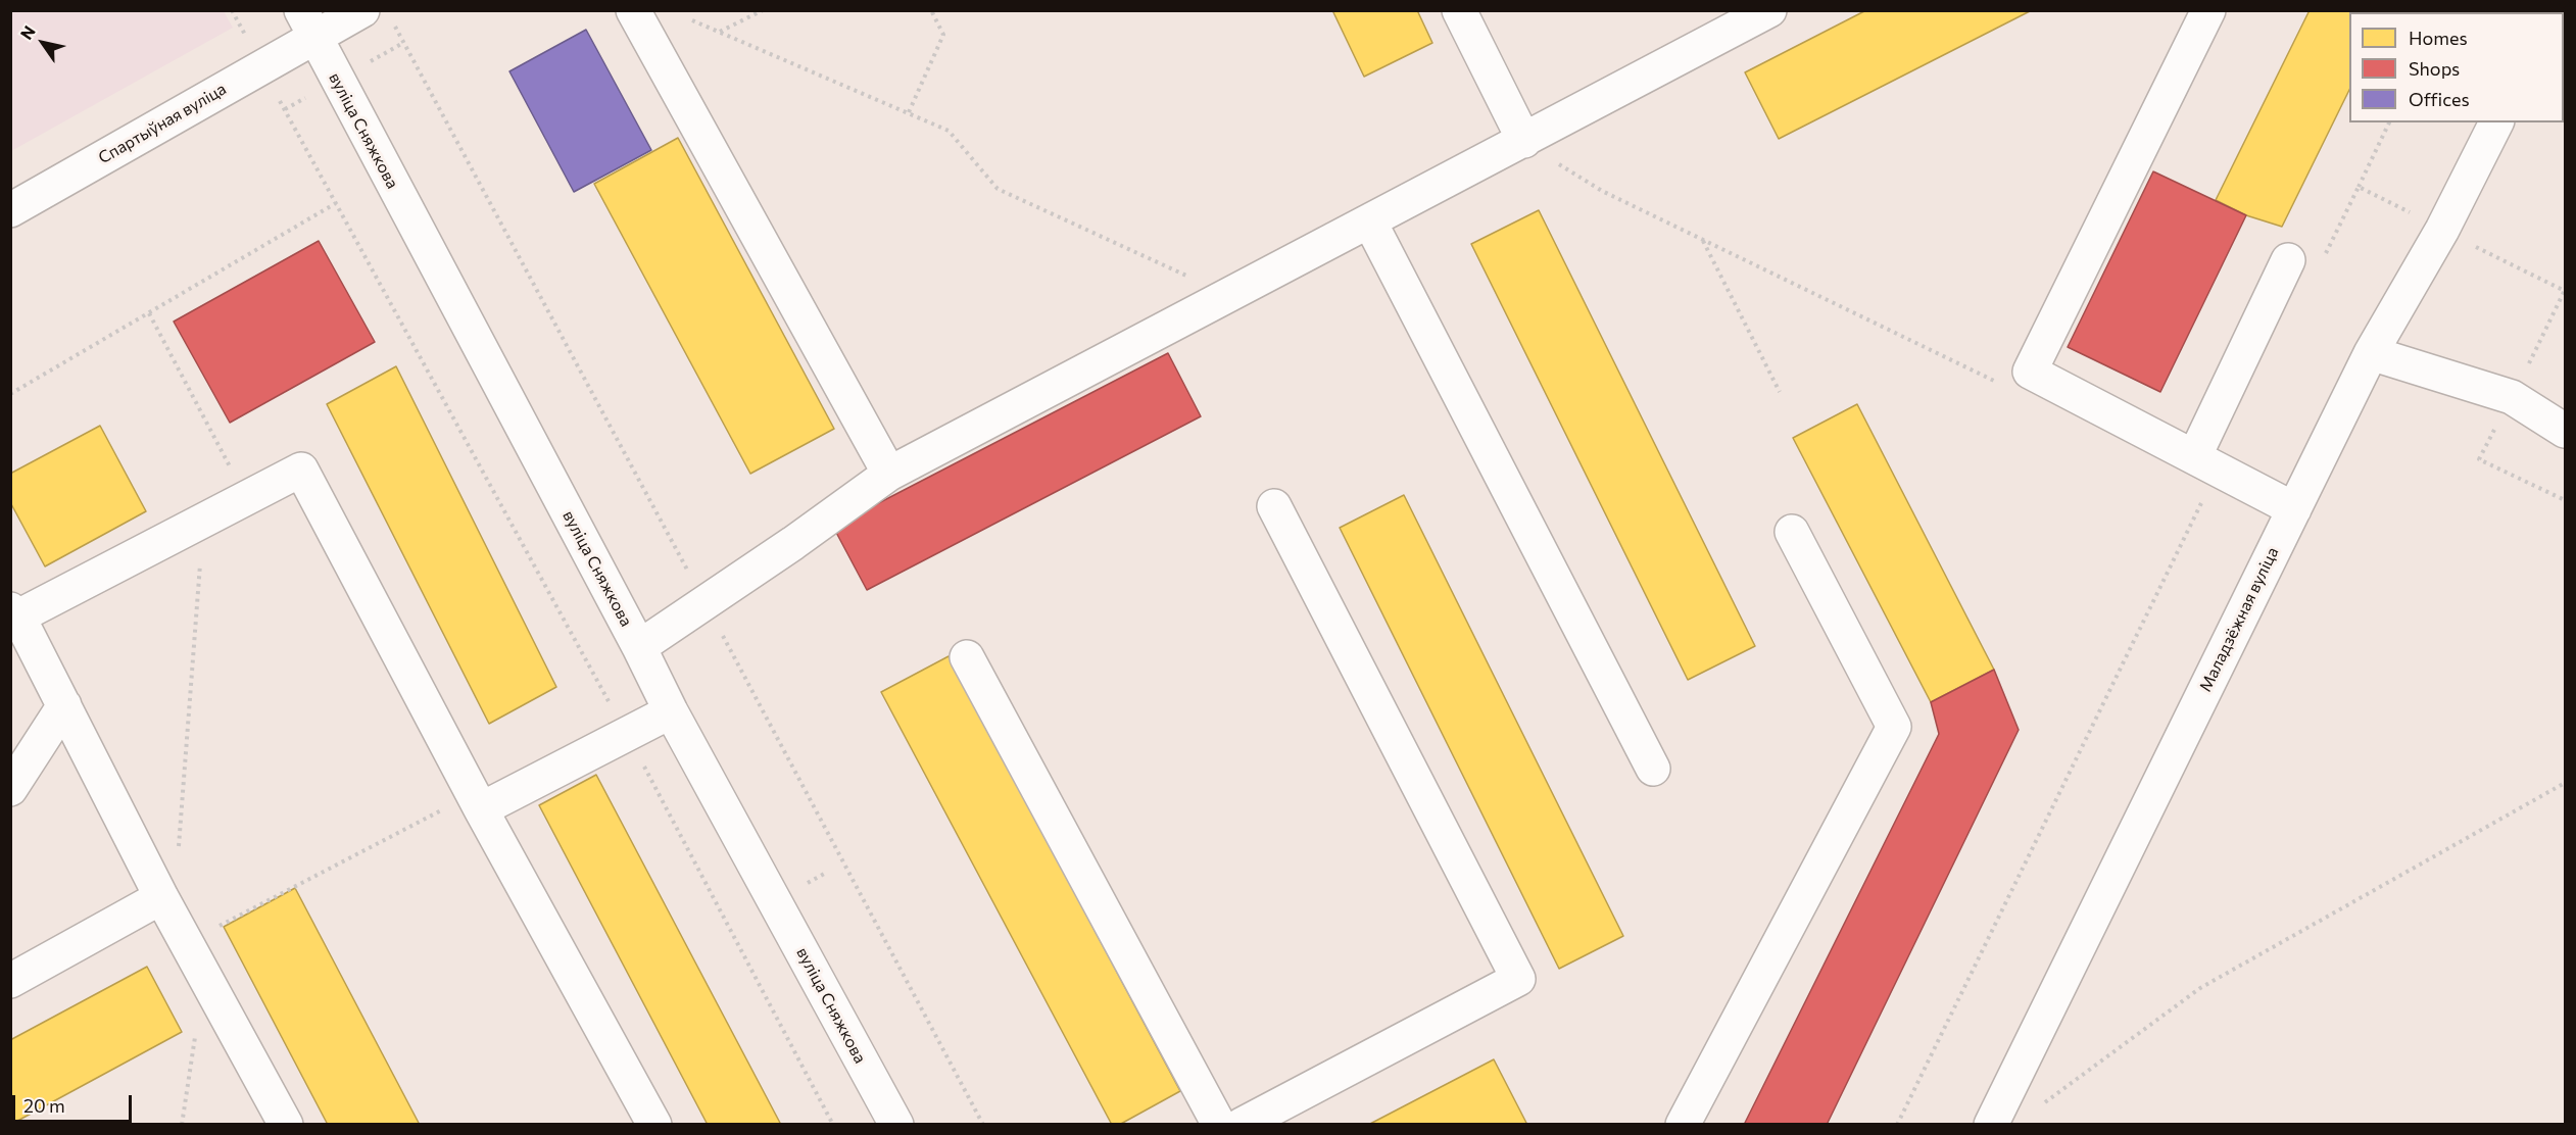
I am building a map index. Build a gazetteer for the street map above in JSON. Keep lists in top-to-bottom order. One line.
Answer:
{"streets":{"street":["Спартыўная вуліца","вуліца Сняжкова","Маладзёжная вуліца"]},"crossings":[["Спартыўная вуліца","вуліца Сняжкова"]],"legend":["Homes","Shops","Offices"],"scale_bar":"20 m","north":"top left"}
